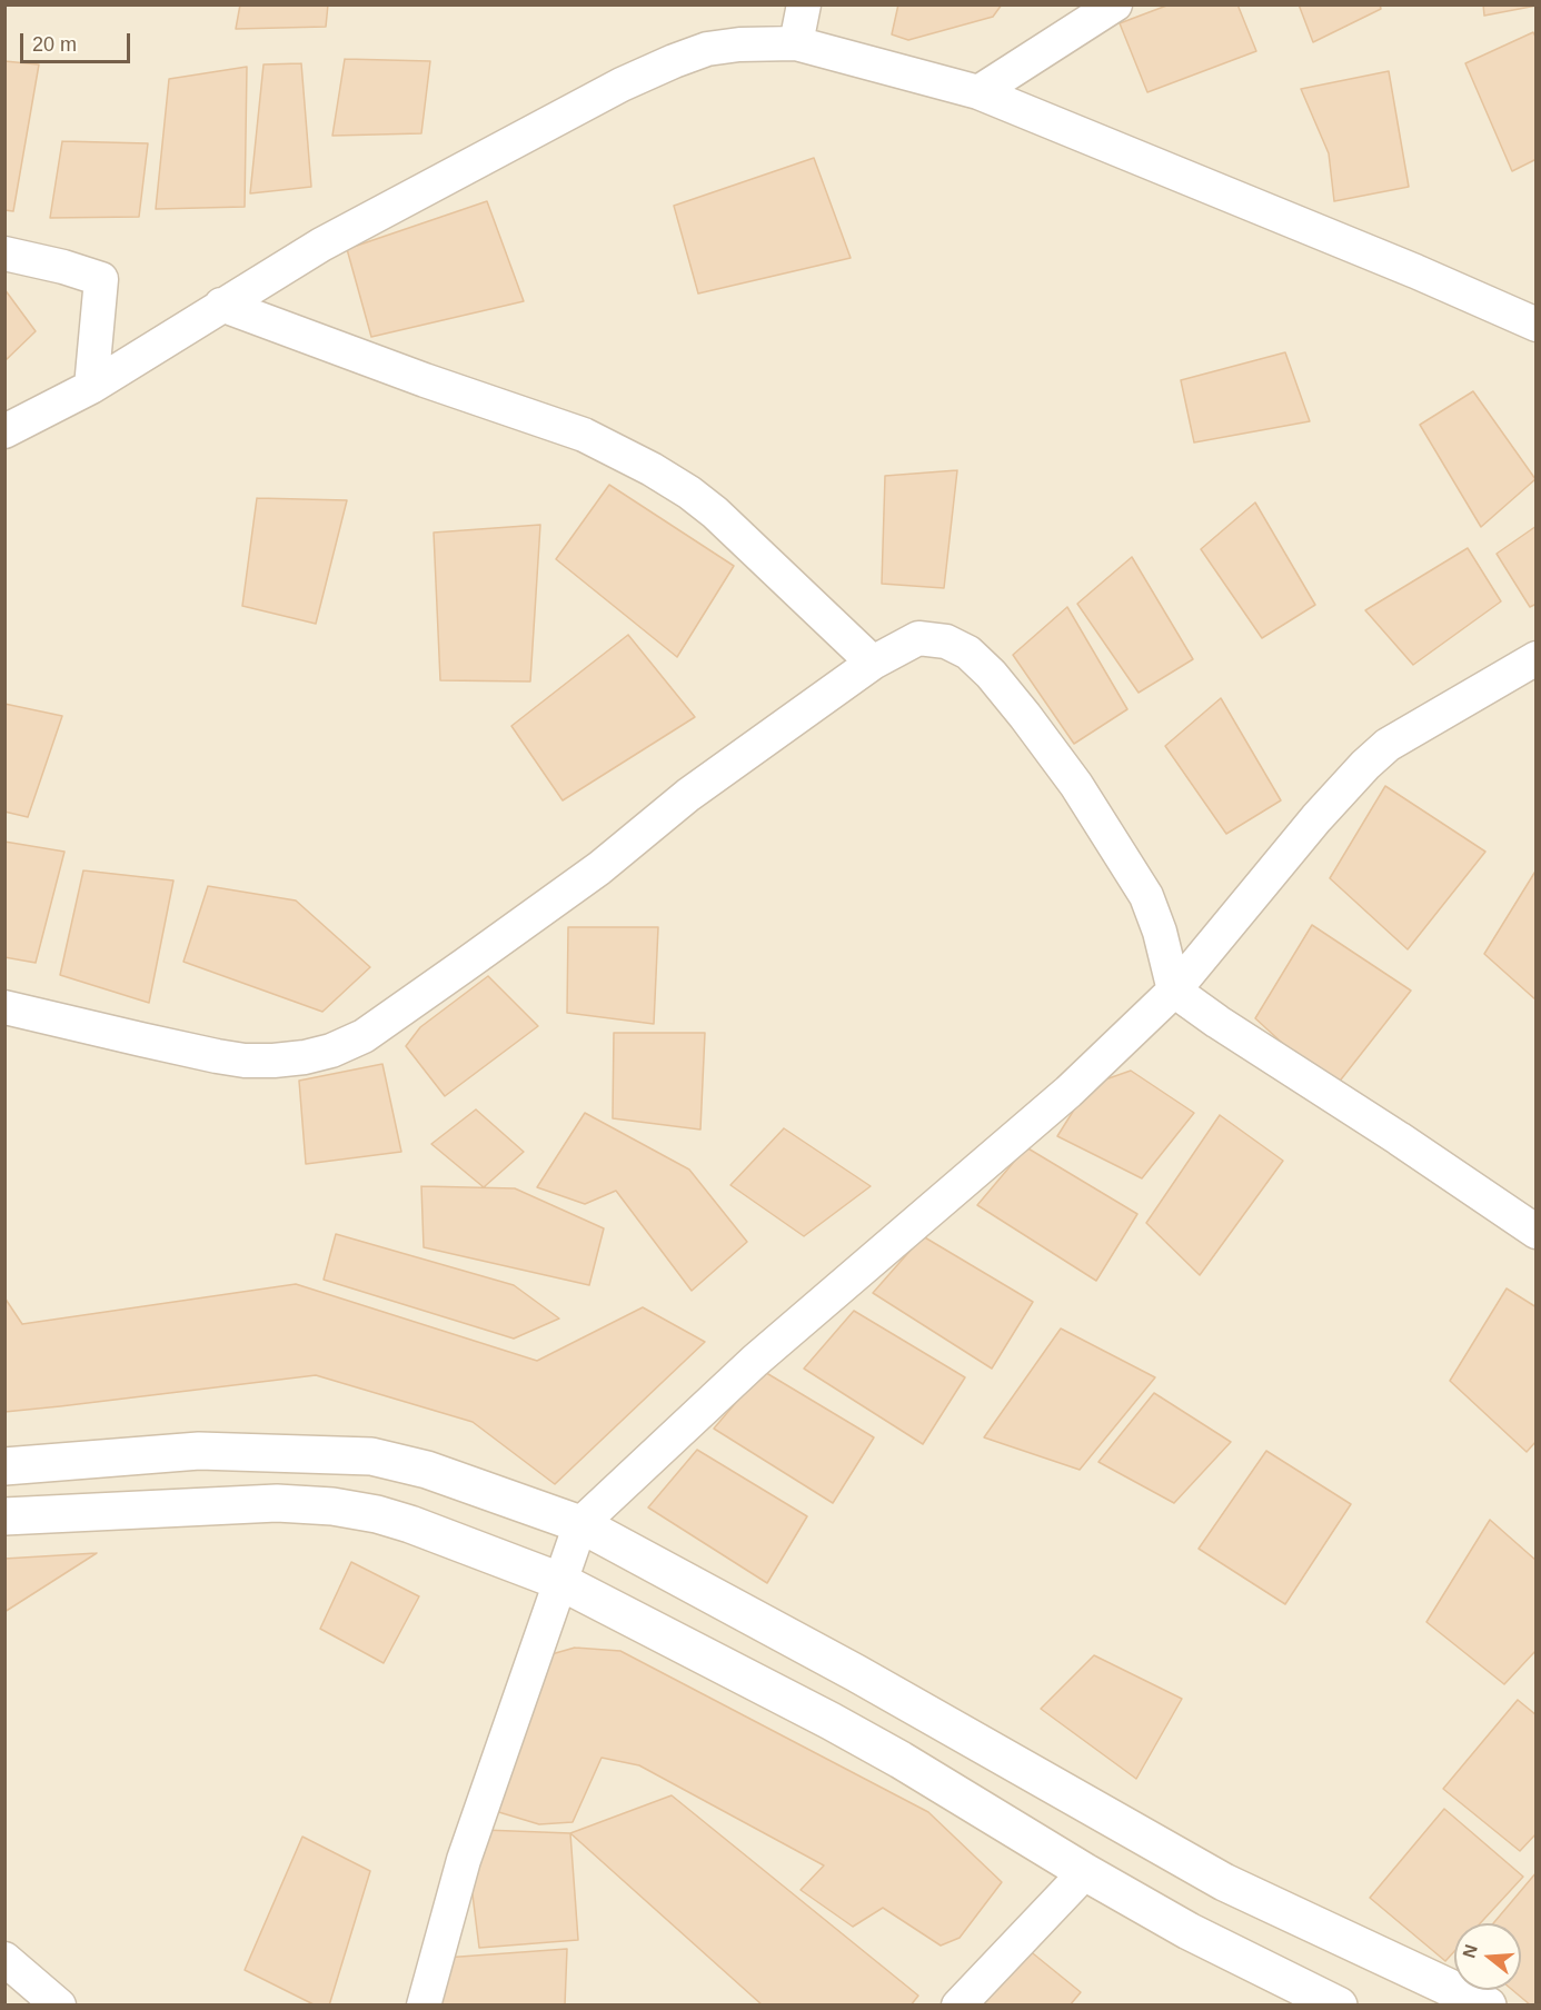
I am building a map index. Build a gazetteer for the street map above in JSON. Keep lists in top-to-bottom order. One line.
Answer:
{"scale_bar":"20 m","north":"left"}
